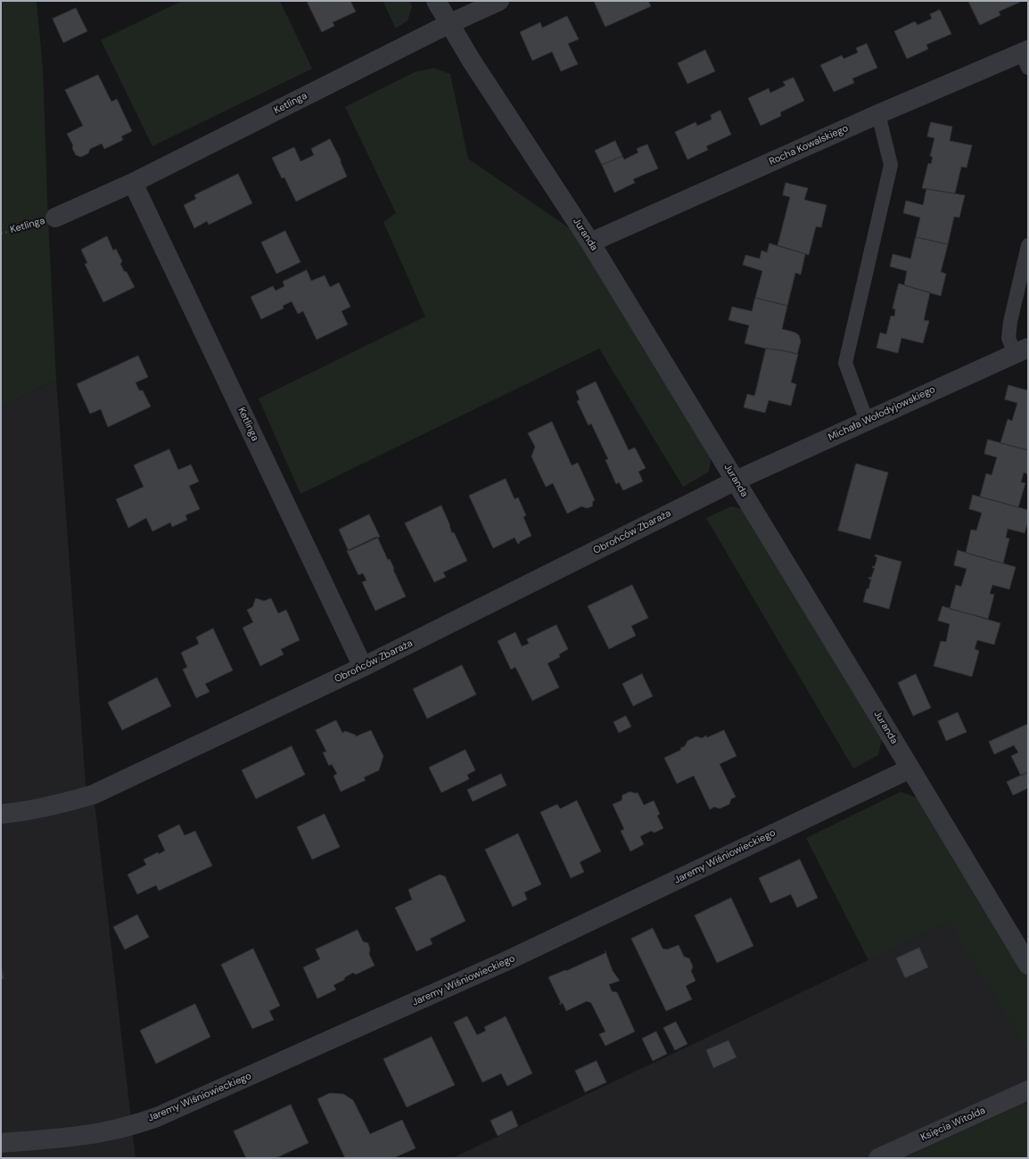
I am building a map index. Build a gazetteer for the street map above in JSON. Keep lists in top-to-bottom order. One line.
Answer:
{"streets":{"street":["Ketlinga","Rocha Kowalskiego","Juranda","Michała Wołodyjowskiego","Obrońców Zbaraża","Jaremy Wiśniowieckiego","Księcia Witolda"]},"crossings":[["Ketlinga","Juranda"],["Ketlinga","Obrońców Zbaraża"],["Rocha Kowalskiego","Juranda"],["Juranda","Michała Wołodyjowskiego"],["Juranda","Obrońców Zbaraża"],["Juranda","Jaremy Wiśniowieckiego"],["Michała Wołodyjowskiego","Obrońców Zbaraża"]]}
